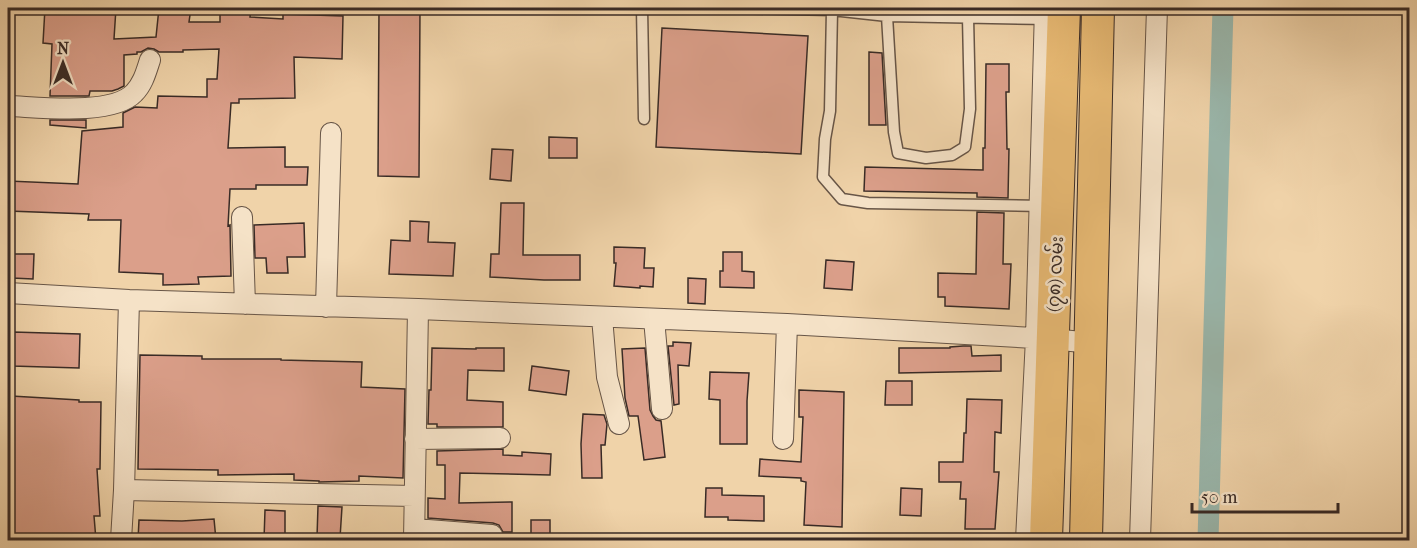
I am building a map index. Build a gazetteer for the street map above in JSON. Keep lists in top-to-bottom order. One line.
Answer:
{"streets":{"main road":["(၇၈) လမ်း"]},"scale_bar":"50 m","north":"top"}
